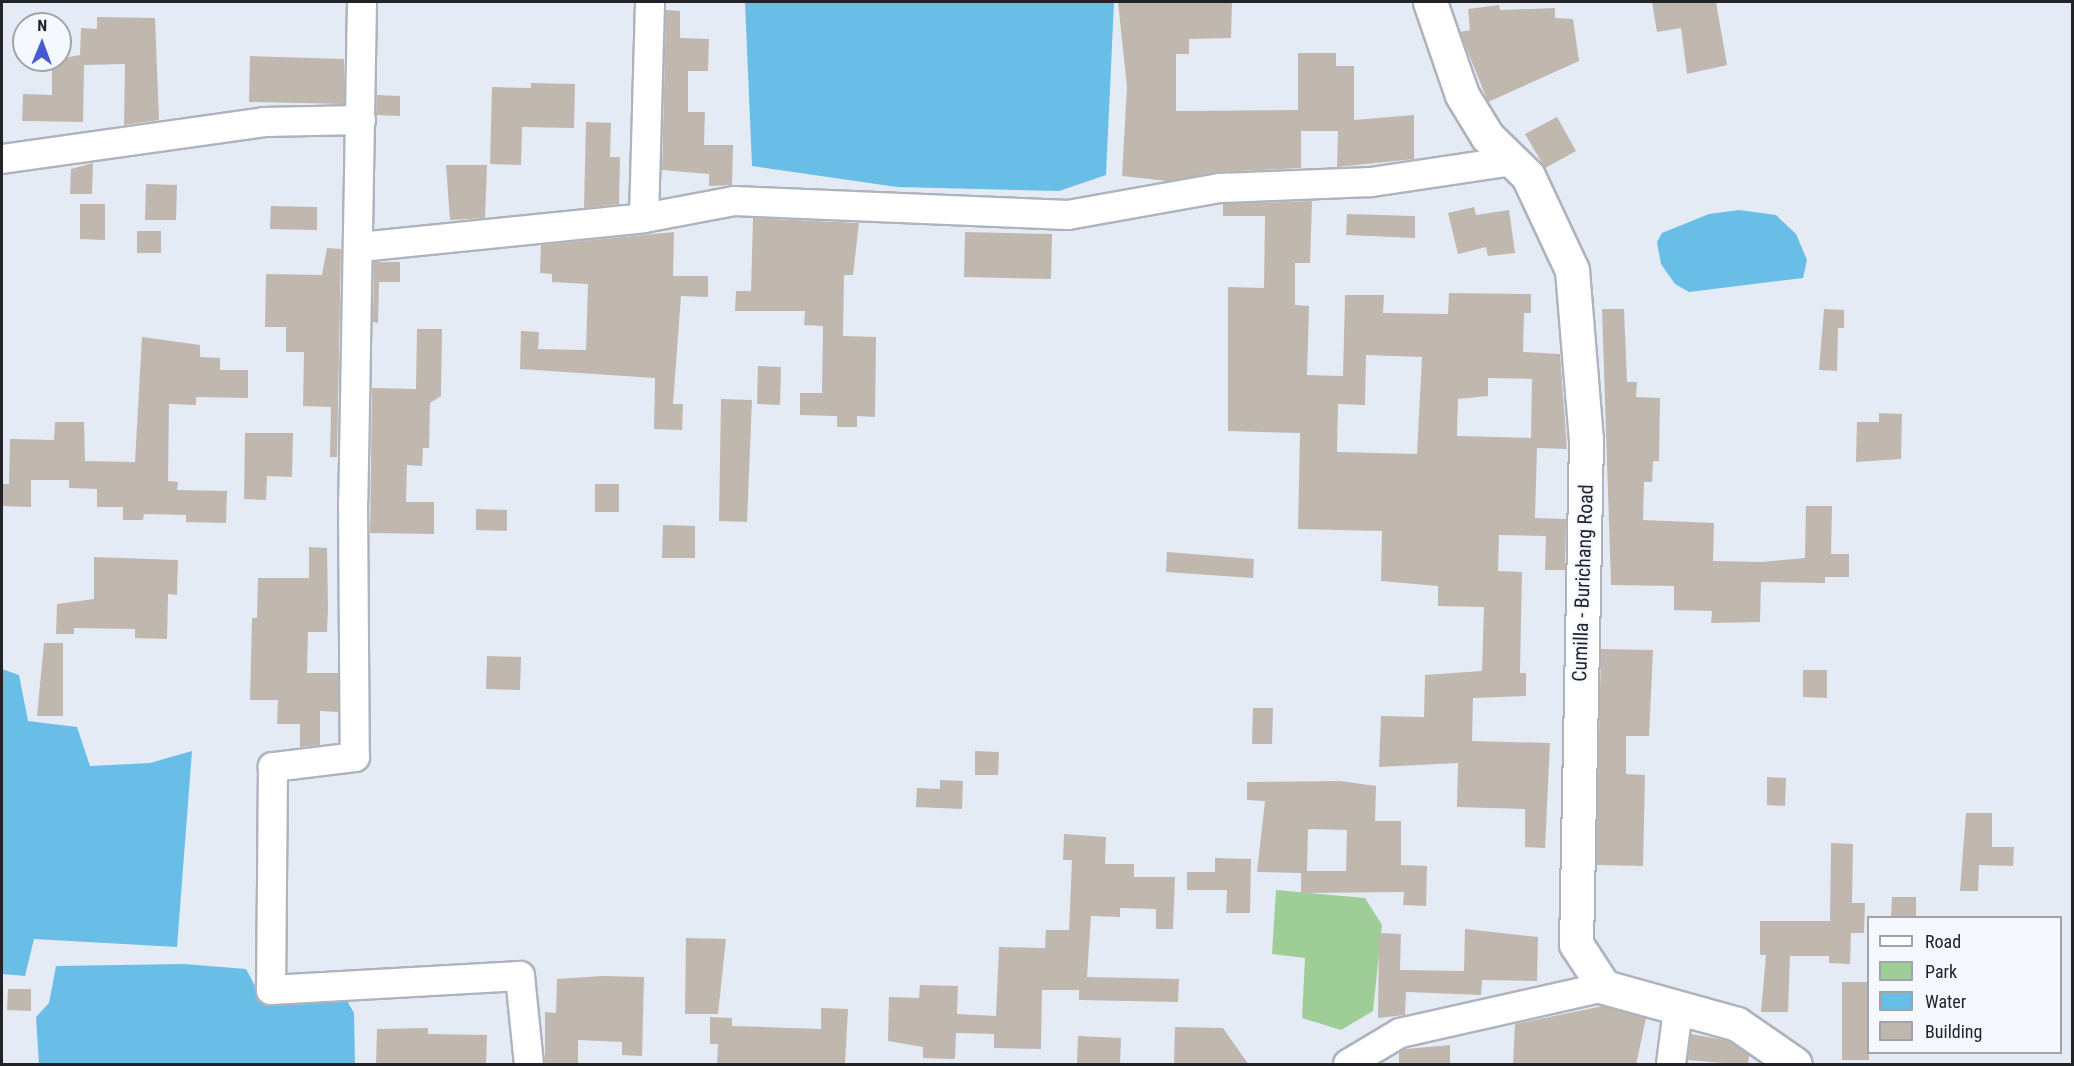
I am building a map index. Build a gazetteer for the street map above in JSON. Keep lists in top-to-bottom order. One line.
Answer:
{"streets":{"main road":["Cumilla - Burichang Road"]},"legend":["Road","Park","Water","Building"],"north":"top"}
